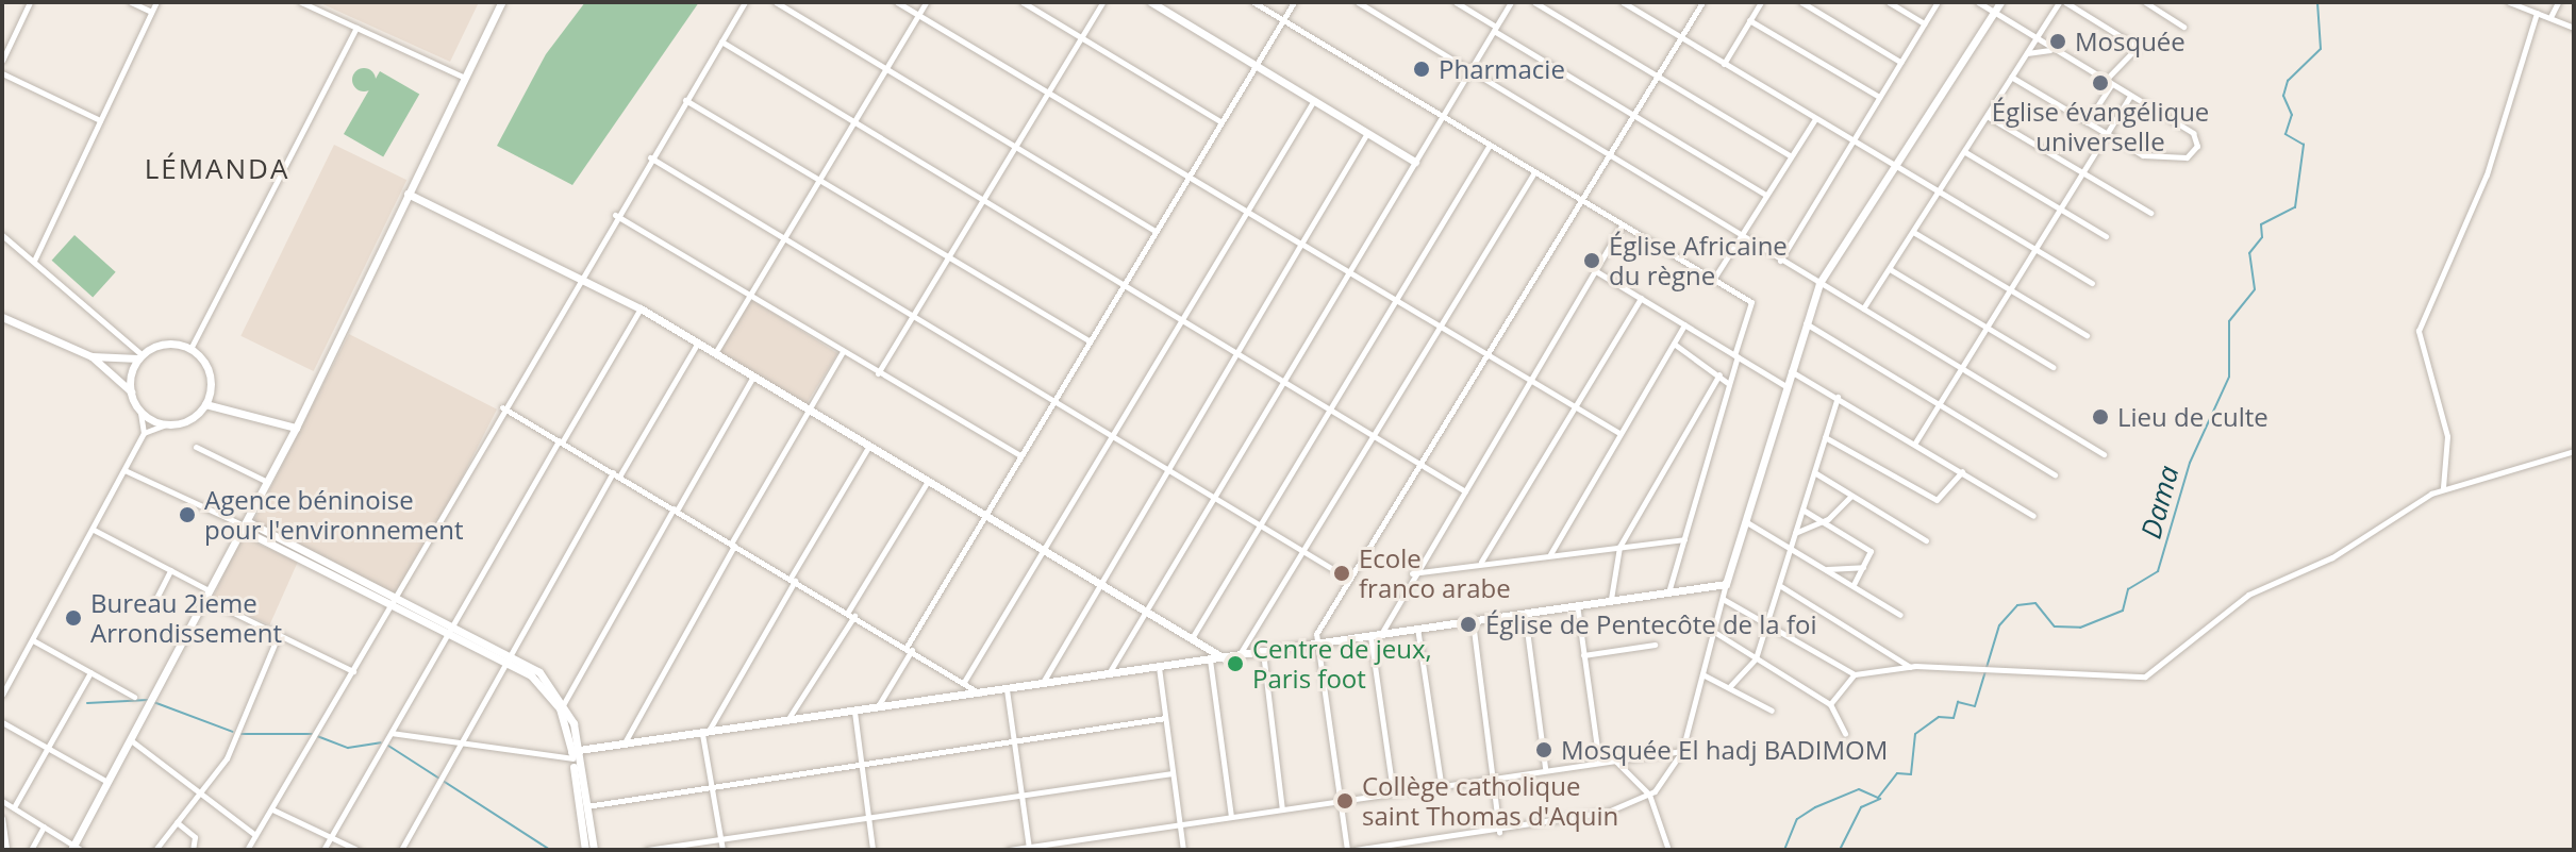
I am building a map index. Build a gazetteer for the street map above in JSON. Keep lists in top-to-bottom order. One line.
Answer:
{"districts":["LÉMANDA"],"water":["Dama"],"places":["Mosquée","Pharmacie","Église évangélique universelle","Église Africaine du règne","Lieu de culte","Agence béninoise pour l'environnement","Ecole franco arabe","Bureau 2ieme Arrondissement","Église de Pentecôte de la foi","Centre de jeux, Paris foot","Mosquée El hadj BADIMOM","Collège catholique saint Thomas d'Aquin"]}
